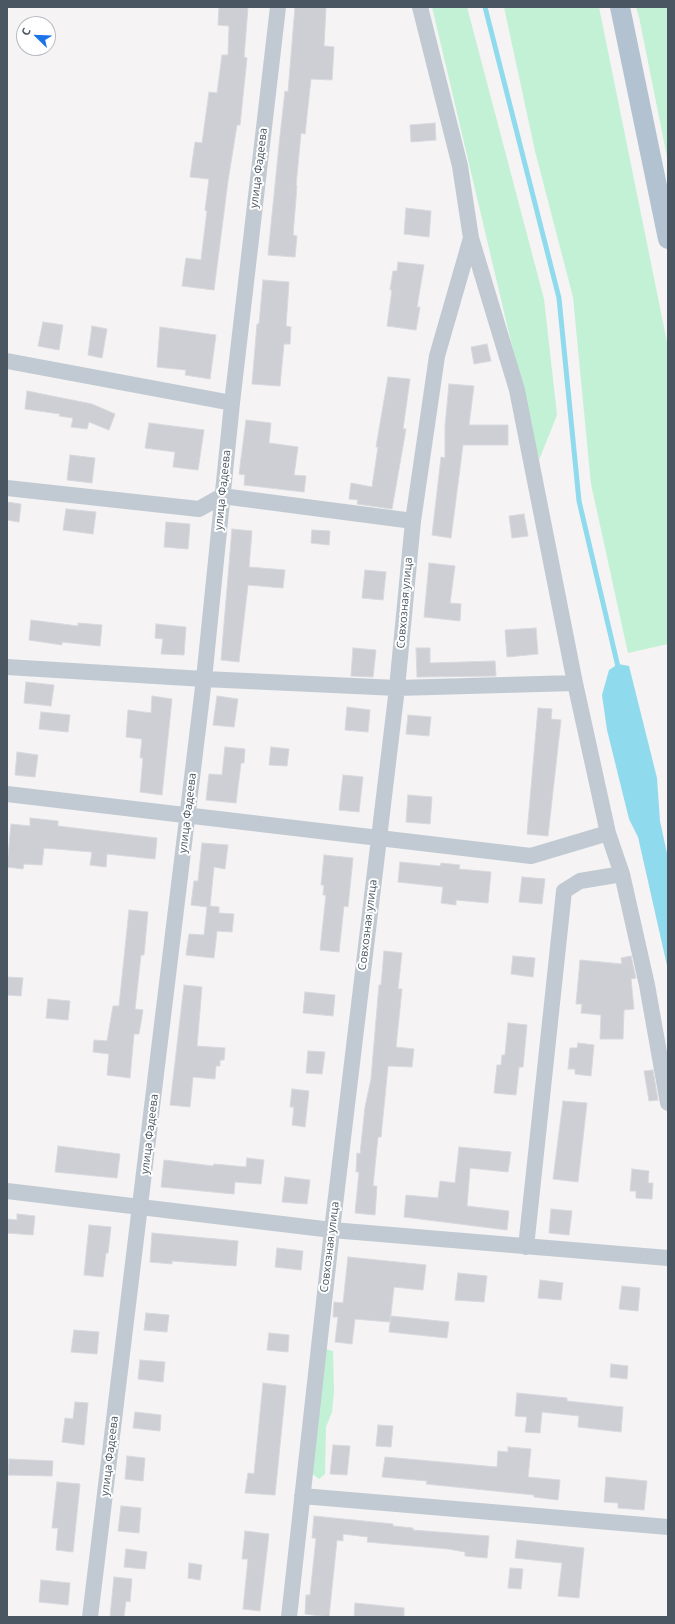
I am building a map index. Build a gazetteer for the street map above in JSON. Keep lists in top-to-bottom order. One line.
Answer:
{"streets":{"street":["улица Фадеева","Совхозная улица"]},"north":"top left"}
